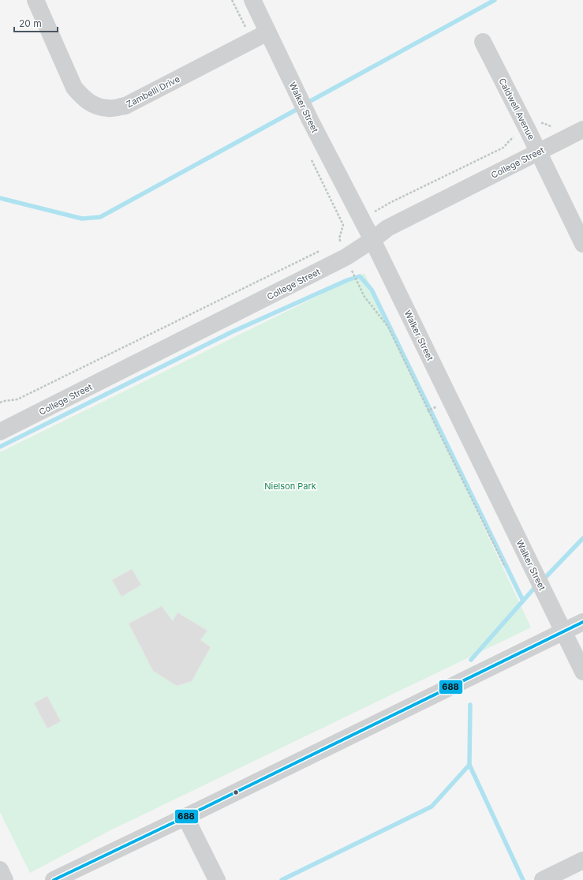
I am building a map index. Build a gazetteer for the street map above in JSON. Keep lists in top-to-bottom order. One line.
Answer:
{"streets":{"street":["Zambelli Drive","Walker Street","Caldwell Avenue","College Street"]},"crossings":[["Zambelli Drive","Walker Street"],["Walker Street","College Street"],["Caldwell Avenue","College Street"]],"parks":["Nielson Park"],"lines":["transit line 688"],"scale_bar":"20 m"}
